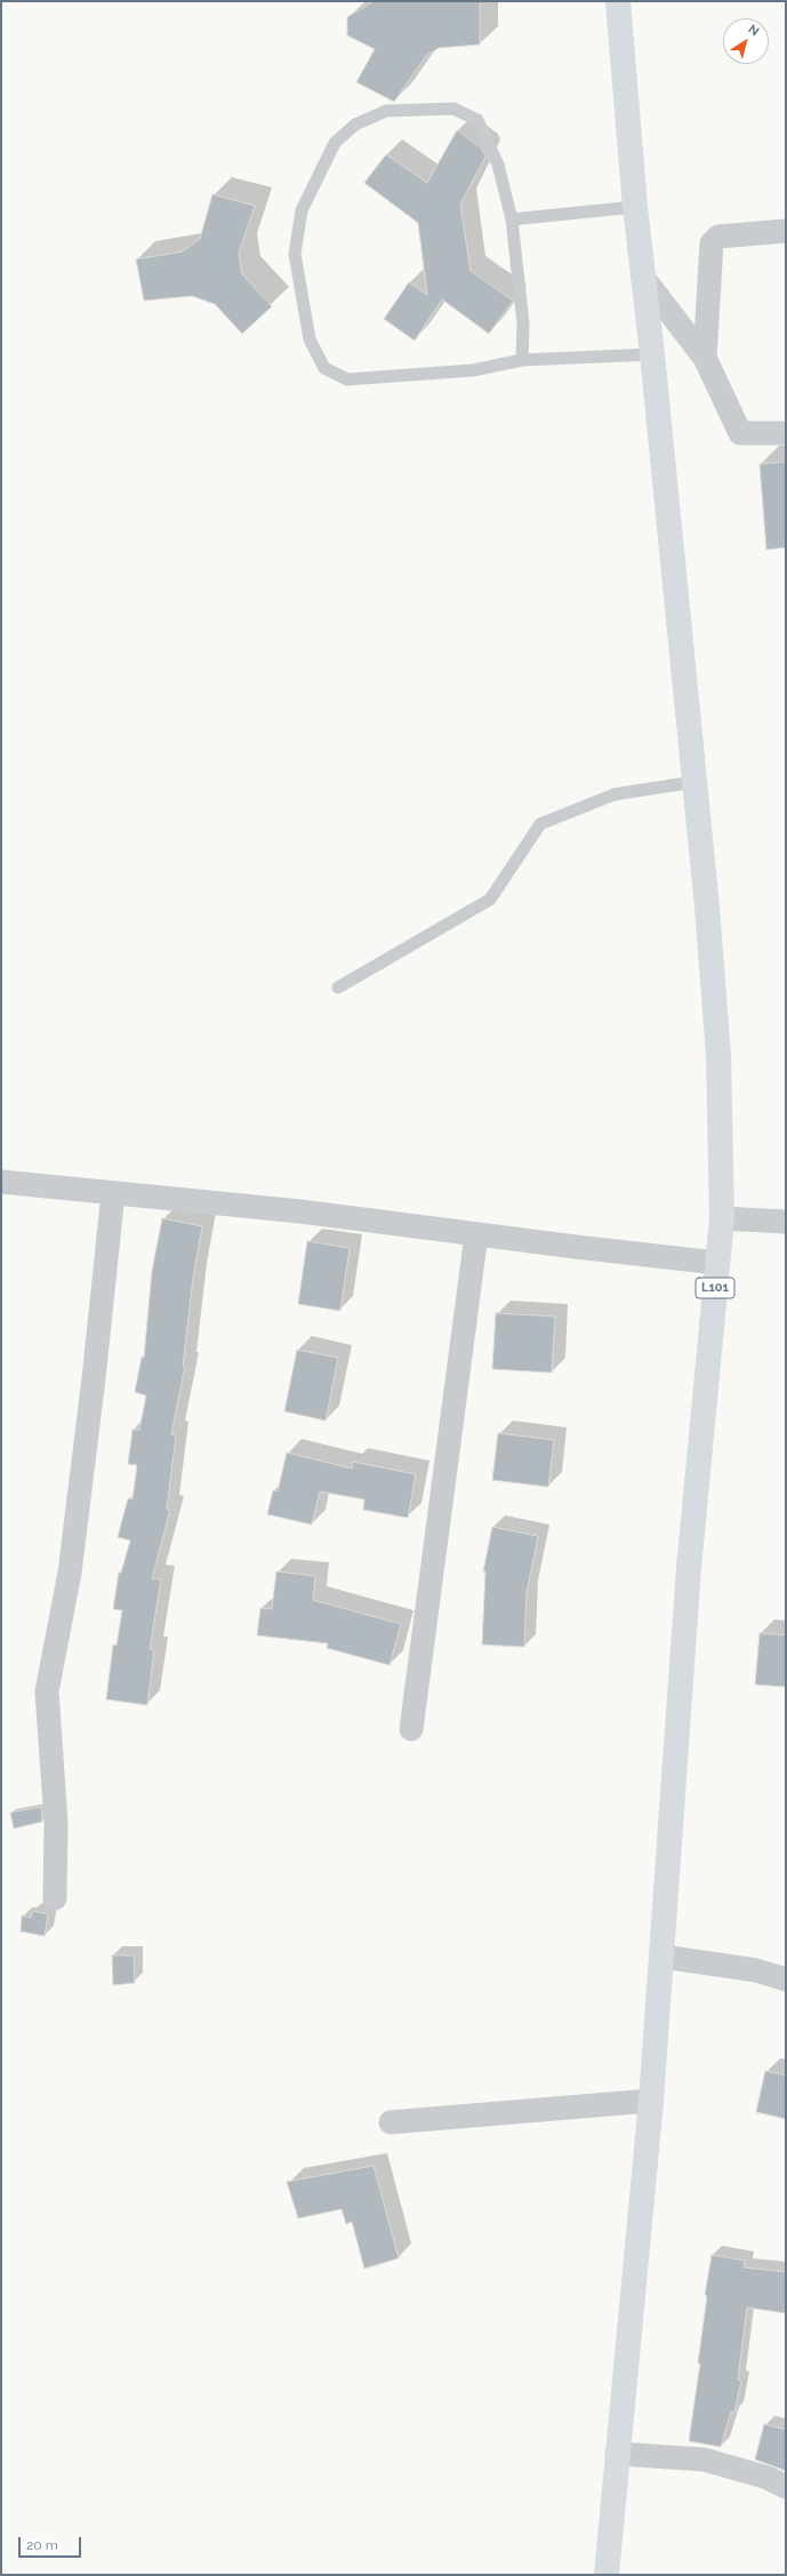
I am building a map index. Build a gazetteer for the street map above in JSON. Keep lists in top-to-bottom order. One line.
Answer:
{"streets":{"main road":["L101"]},"scale_bar":"20 m","north":"top right"}
